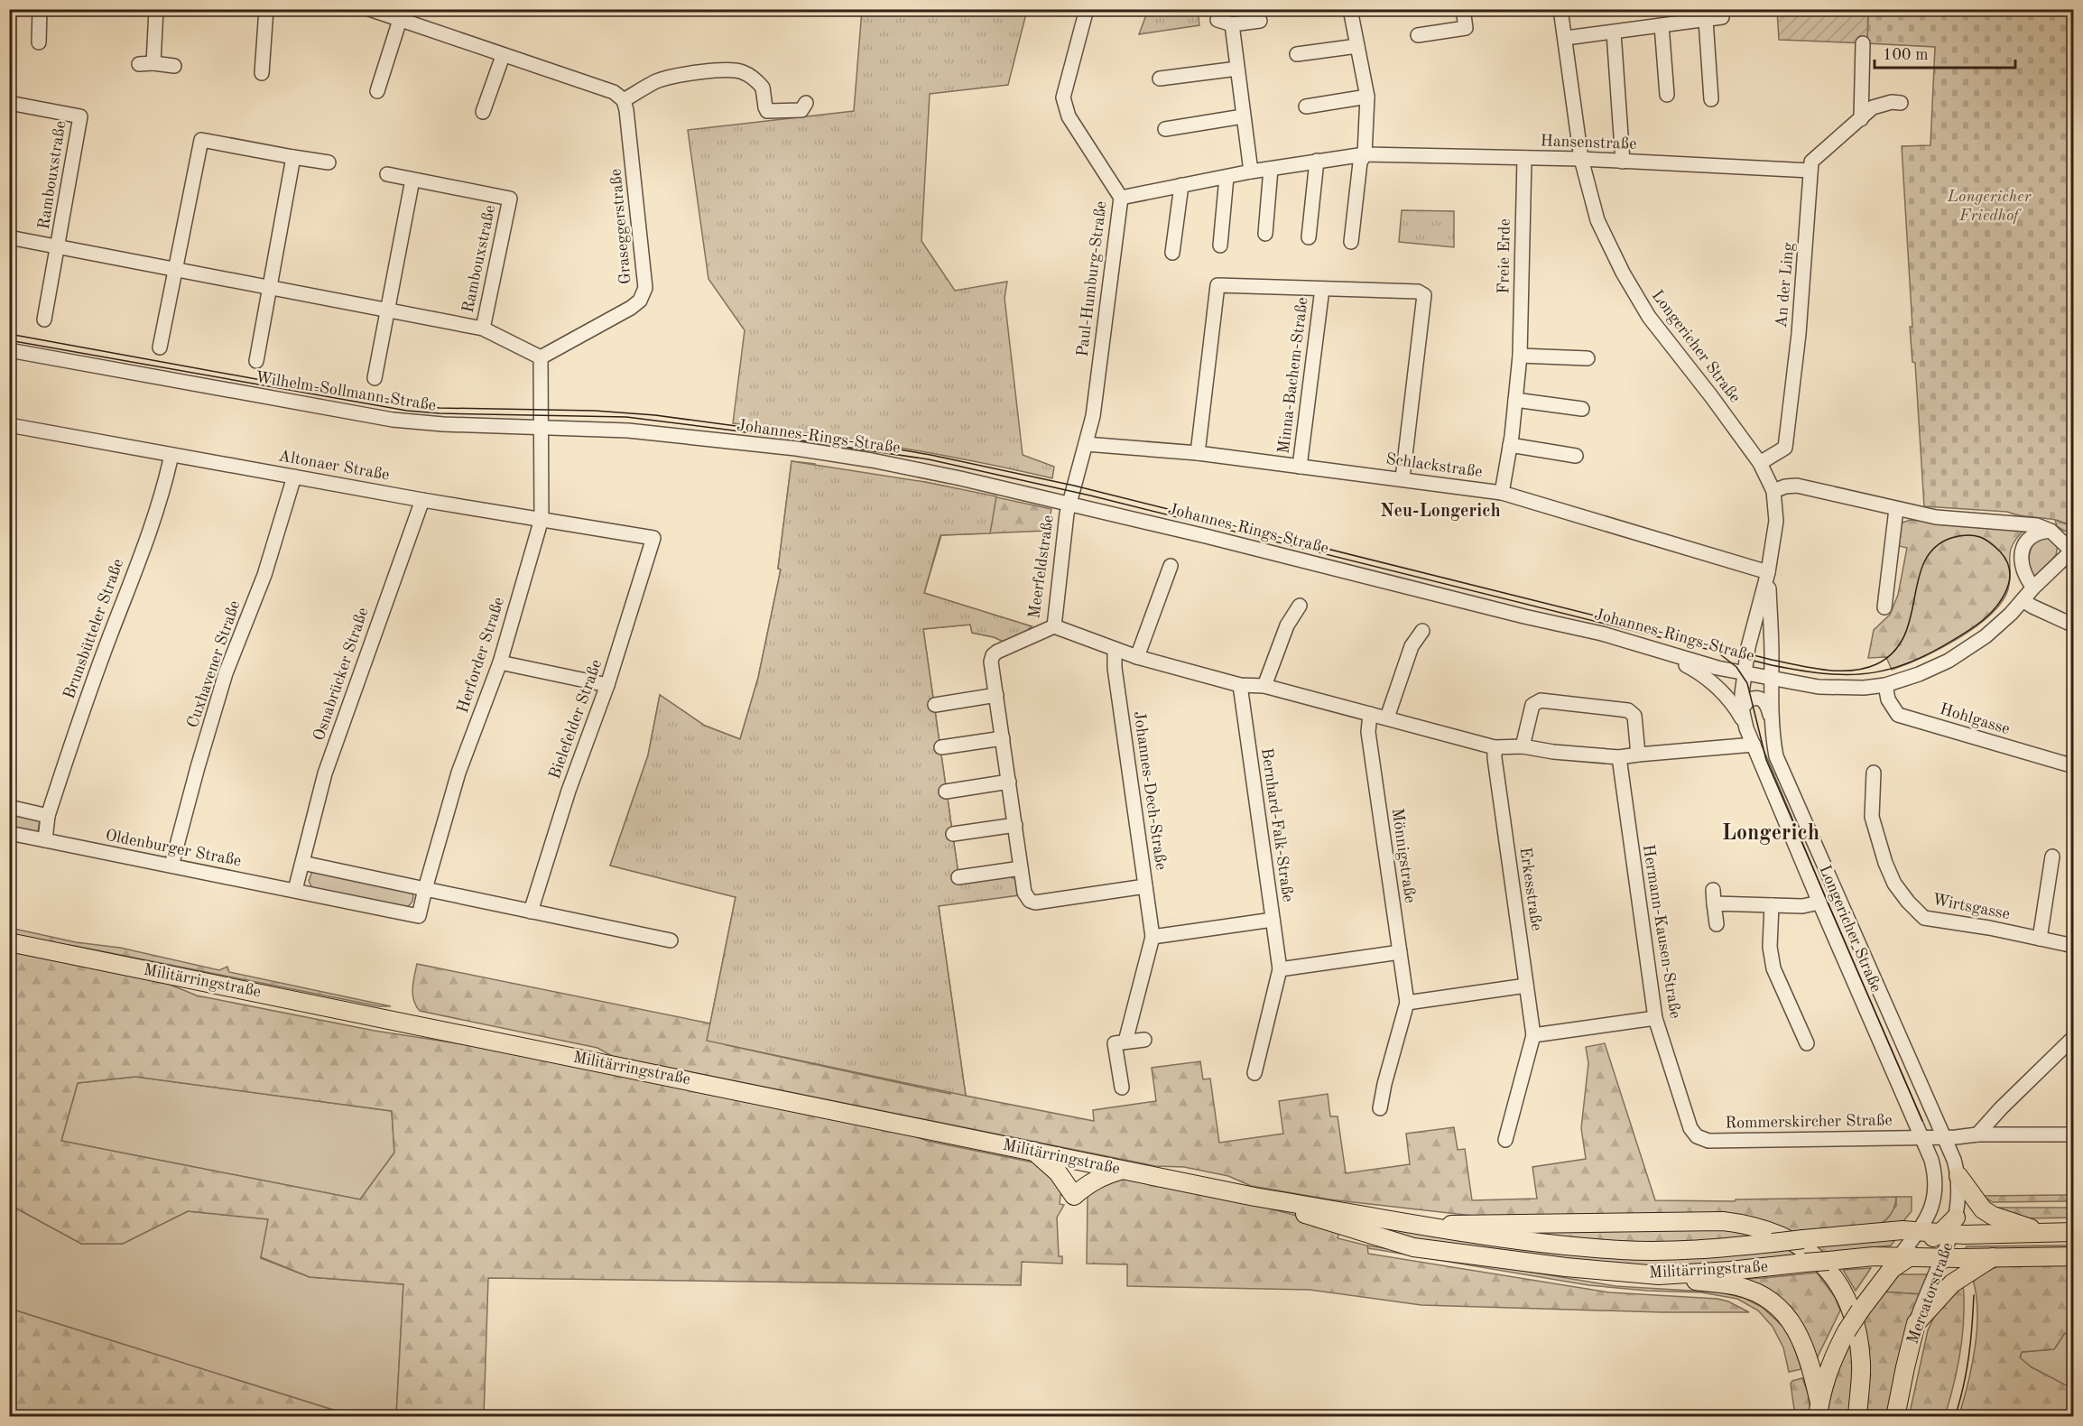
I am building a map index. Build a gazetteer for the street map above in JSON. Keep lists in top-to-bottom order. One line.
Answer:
{"streets":{"main road":["Militärringstraße","Mercatorstraße"],"street":["Hansenstraße","Rambouxstraße","Graseggerstraße","Freie Erde","Paul-Humburg-Straße","An der Ling","Longericher Straße","Minna-Bachem-Straße","Wilhelm-Sollmann-Straße","Johannes-Rings-Straße","Altonaer Straße","Schlackstraße","Meerfeldstraße","Brunsbütteler Straße","Herforder Straße","Cuxhavener Straße","Osnabrücker Straße","Bielefelder Straße","Hohlgasse","Johannes-Dech-Straße","Bernhard-Falk-Straße","Oldenburger Straße","Mönnigstraße","Erkesstraße","Wirtsgasse","Hermann-Kausen-Straße","Rommerskircher Straße"]},"crossings":[["Hansenstraße","Freie Erde"],["Hansenstraße","Paul-Humburg-Straße"],["Hansenstraße","An der Ling"],["Hansenstraße","Longericher Straße"],["Rambouxstraße","Graseggerstraße"],["Freie Erde","Schlackstraße"],["Paul-Humburg-Straße","Johannes-Rings-Straße"],["Paul-Humburg-Straße","Schlackstraße"],["Paul-Humburg-Straße","Meerfeldstraße"],["An der Ling","Longericher Straße"],["Longericher Straße","Johannes-Rings-Straße"],["Longericher Straße","Schlackstraße"],["Longericher Straße","Militärringstraße"],["Longericher Straße","Rommerskircher Straße"],["Longericher Straße","Mercatorstraße"],["Minna-Bachem-Straße","Schlackstraße"],["Wilhelm-Sollmann-Straße","Johannes-Rings-Straße"],["Wilhelm-Sollmann-Straße","Herforder Straße"],["Johannes-Rings-Straße","Meerfeldstraße"],["Johannes-Rings-Straße","Hohlgasse"],["Altonaer Straße","Brunsbütteler Straße"],["Altonaer Straße","Herforder Straße"],["Altonaer Straße","Cuxhavener Straße"],["Altonaer Straße","Osnabrücker Straße"],["Altonaer Straße","Bielefelder Straße"],["Meerfeldstraße","Johannes-Dech-Straße"],["Herforder Straße","Oldenburger Straße"],["Cuxhavener Straße","Oldenburger Straße"],["Hermann-Kausen-Straße","Rommerskircher Straße"],["Militärringstraße","Mercatorstraße"]],"districts":["Neu-Longerich","Longerich"],"parks":["Longericher Friedhof"],"scale_bar":"100 m"}
